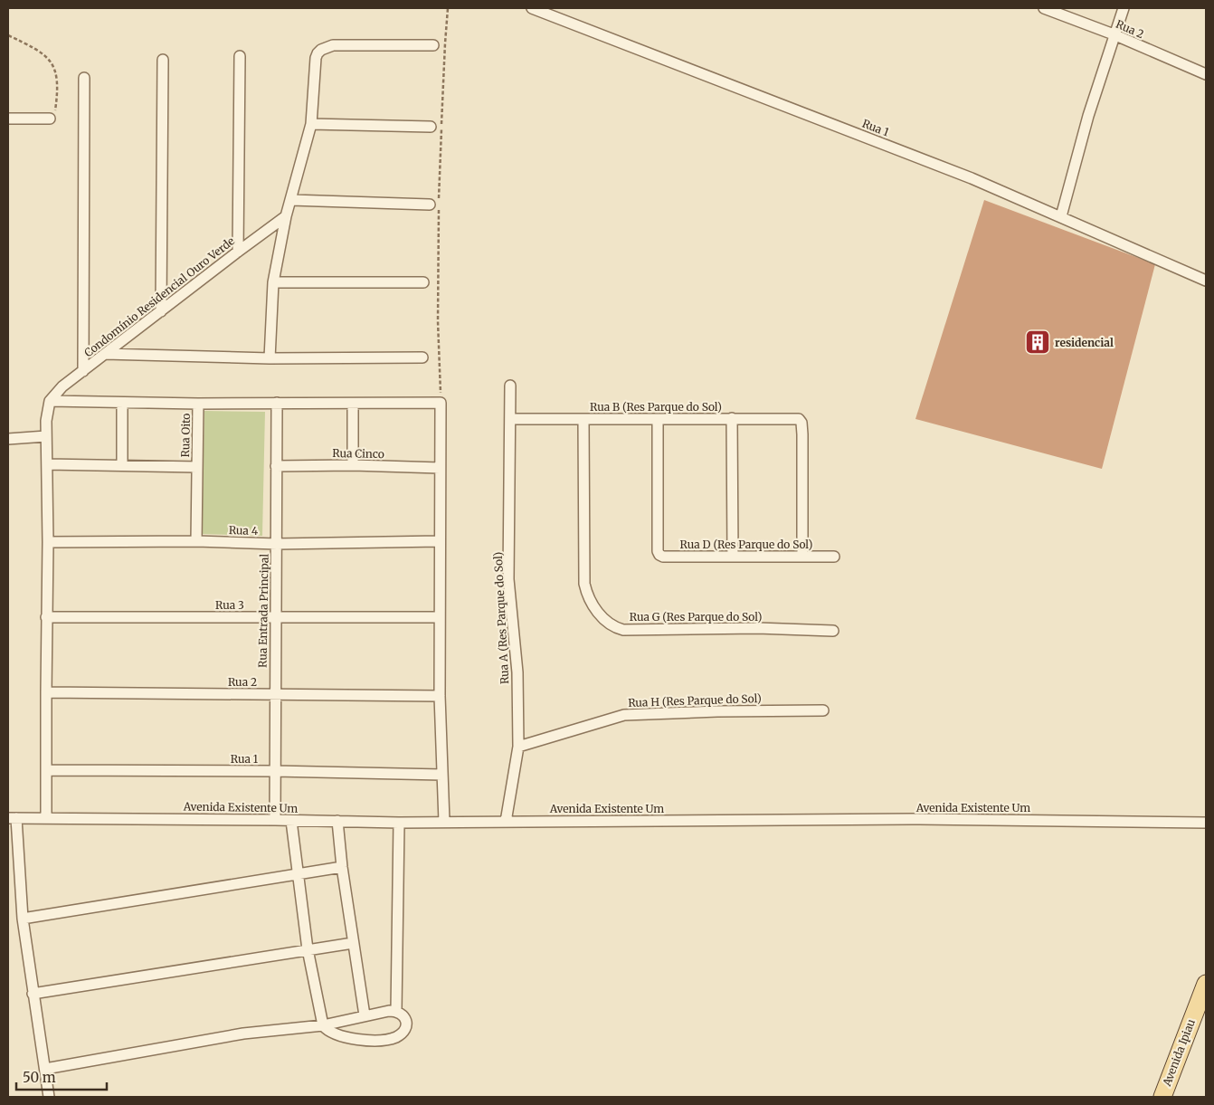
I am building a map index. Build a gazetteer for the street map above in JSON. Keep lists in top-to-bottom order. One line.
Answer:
{"streets":{"main road":["Avenida Ipiau"],"street":["Rua 2","Rua 1","Condomínio Residencial Ouro Verde","Rua B (Res Parque do Sol)","Rua Oito","Rua Cinco","Rua 4","Rua D (Res Parque do Sol)","Rua 3","Rua Entrada Principal","Rua G (Res Parque do Sol)","Rua A (Res Parque do Sol)","Rua H (Res Parque do Sol)","Avenida Existente Um"]},"crossings":[["Rua 2","Rua Entrada Principal"],["Rua 1","Rua Entrada Principal"],["Rua B (Res Parque do Sol)","Rua D (Res Parque do Sol)"],["Rua B (Res Parque do Sol)","Rua G (Res Parque do Sol)"],["Rua B (Res Parque do Sol)","Rua A (Res Parque do Sol)"],["Rua Oito","Rua 4"],["Rua Cinco","Rua Entrada Principal"],["Rua 4","Rua Entrada Principal"],["Rua 3","Rua Entrada Principal"],["Rua Entrada Principal","Avenida Existente Um"],["Rua A (Res Parque do Sol)","Rua H (Res Parque do Sol)"],["Rua A (Res Parque do Sol)","Avenida Existente Um"]],"places":{"building":["residencial"]},"scale_bar":"50 m"}
